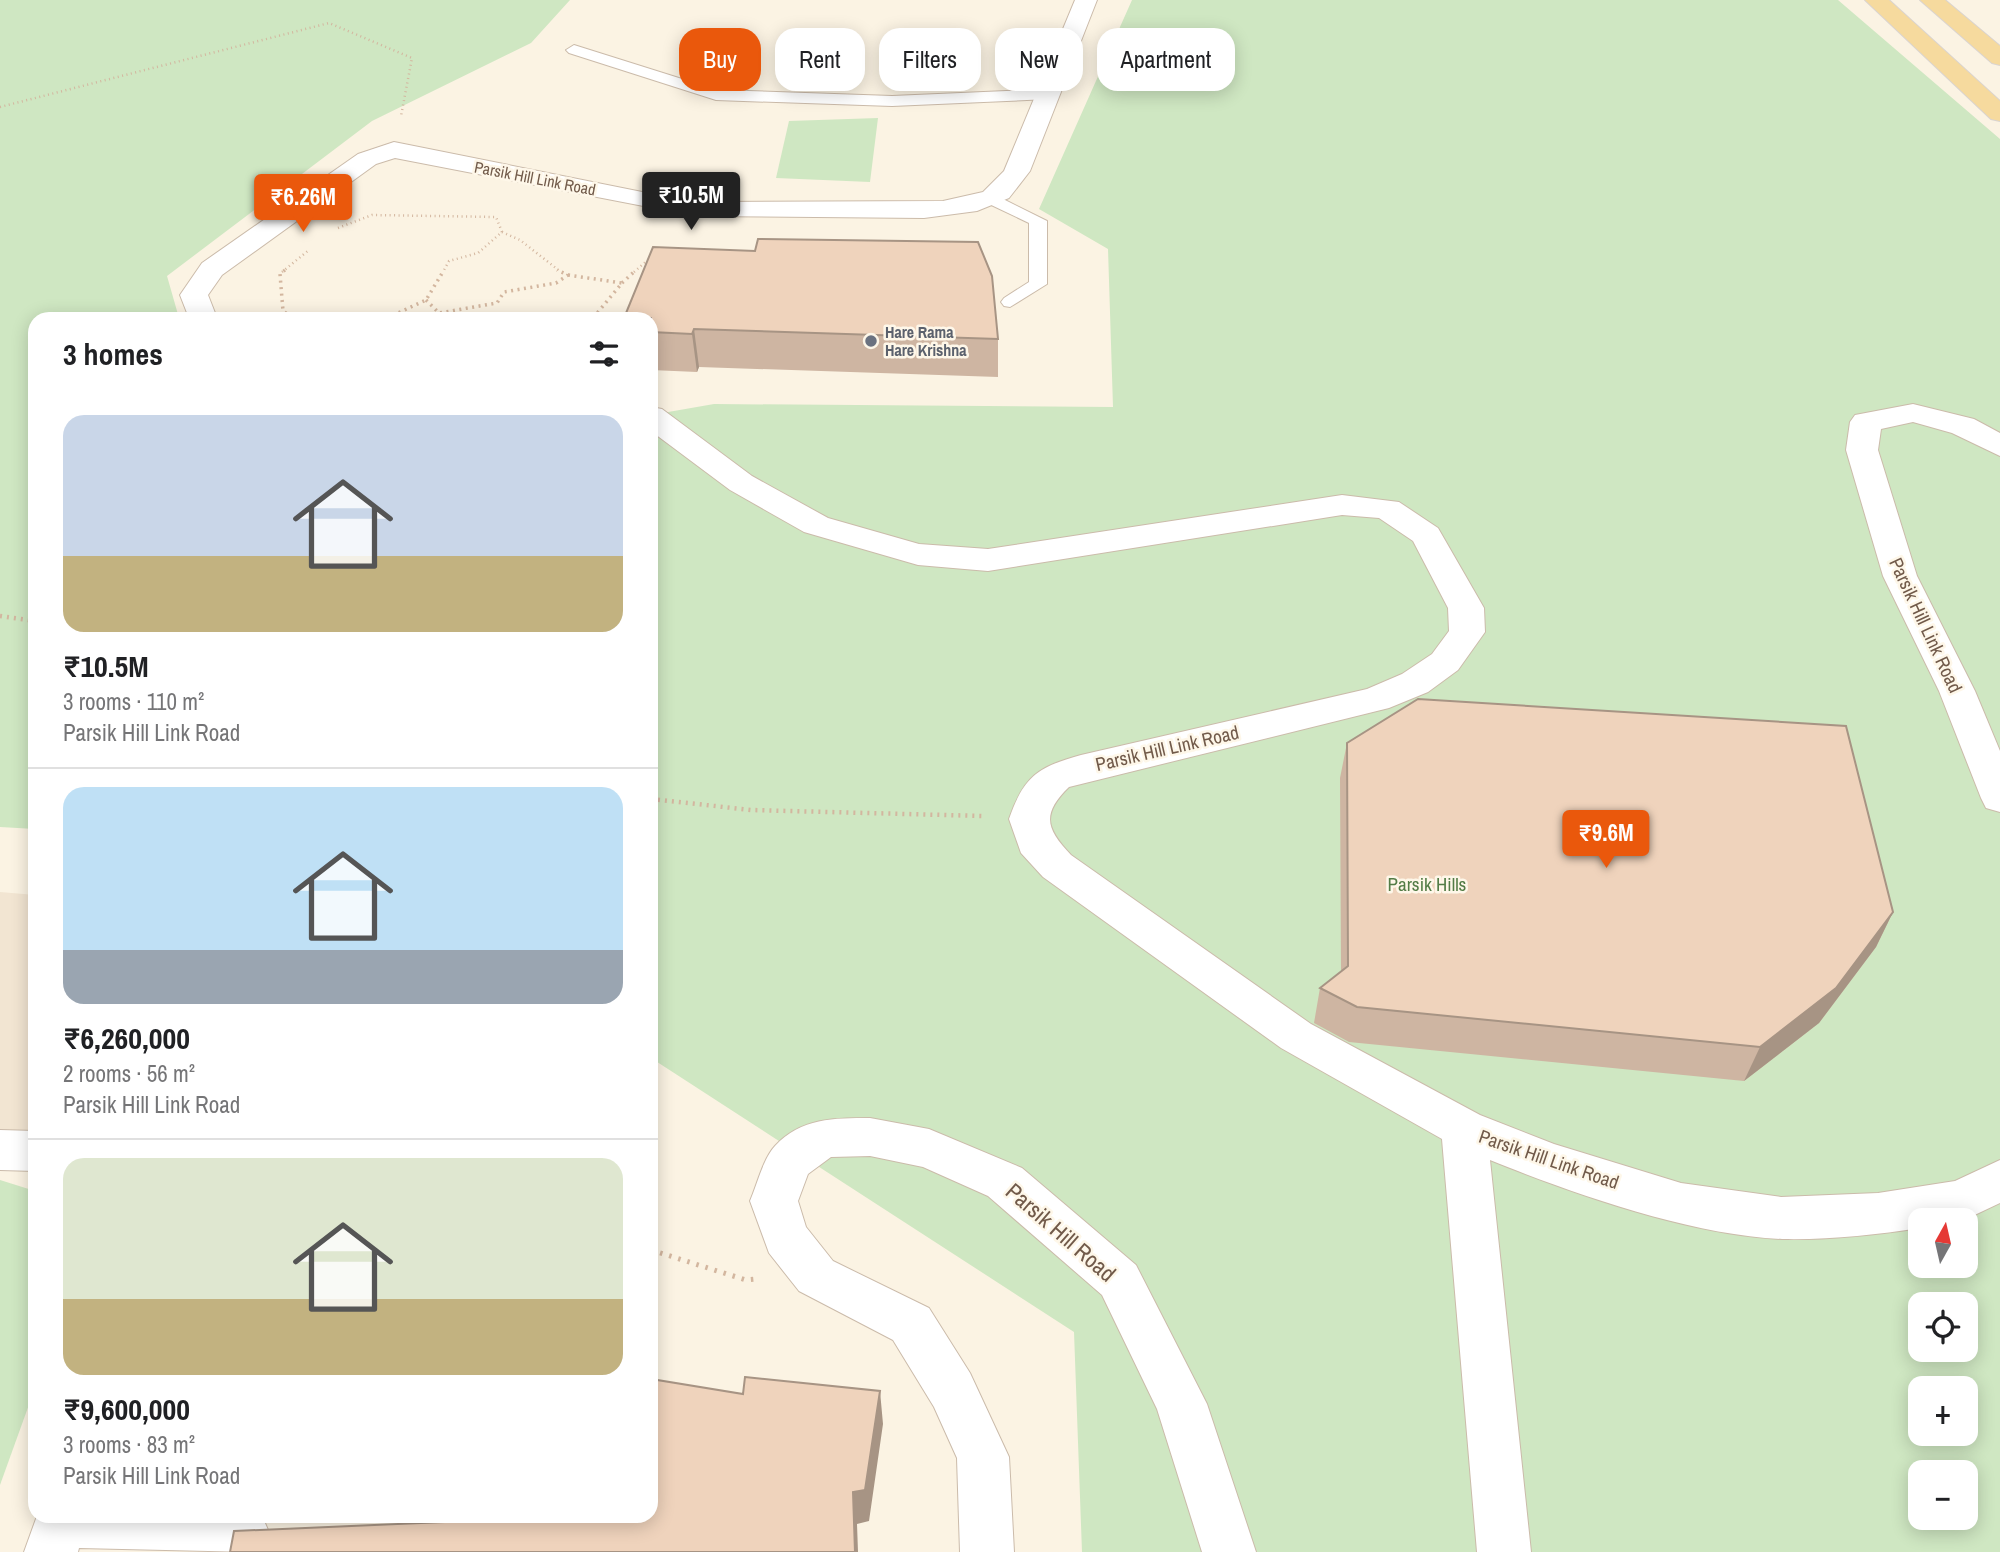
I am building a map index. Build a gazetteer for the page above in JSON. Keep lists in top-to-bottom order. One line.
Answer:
{"streets":{"street":["Parsik Hill Link Road","Parsik Hill Road"]},"parks":["Parsik Hills"],"places":["Hare Rama Hare Krishna"],"north":"top","page":{"chip":["Buy","Rent","Filters","New","Apartment"],"price":["₹10.5M","₹6.26M","₹9.6M"],"heading":"3 homes","list":[{"name":"₹10.5M","note":"3 rooms · 110 m² · Parsik Hill Link Road"},{"name":"₹6,260,000","note":"2 rooms · 56 m² · Parsik Hill Link Road"},{"name":"₹9,600,000","note":"3 rooms · 83 m² · Parsik Hill Link Road"}],"map_buttons":["+","−"]}}
